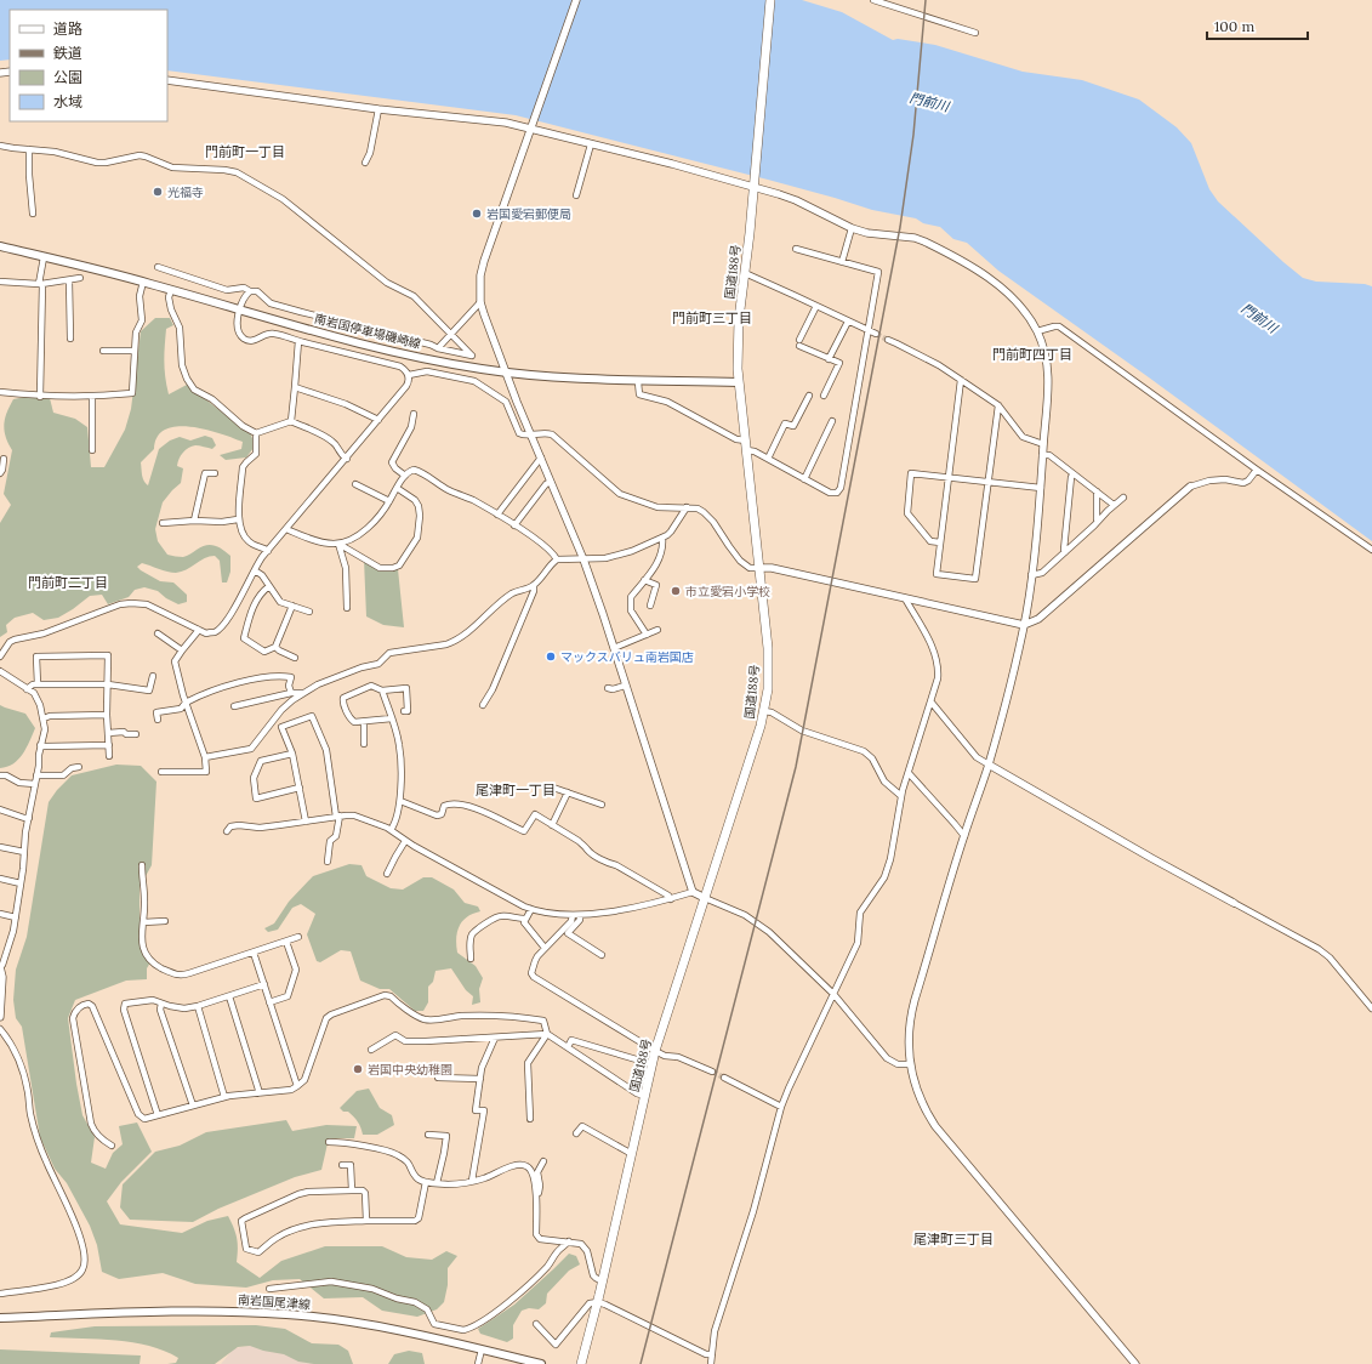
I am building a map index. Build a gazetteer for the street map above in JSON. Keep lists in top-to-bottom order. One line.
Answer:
{"streets":{"highway":["国道188号"],"main road":["南岩国停車場磯崎線","南岩国尾津線"]},"crossings":[["国道188号","南岩国停車場磯崎線"]],"districts":["門前町一丁目","門前町三丁目","門前町四丁目","門前町二丁目","尾津町一丁目","尾津町三丁目"],"water":["門前川"],"places":["光福寺","岩国愛宕郵便局","市立愛宕小学校","マックスバリュ南岩国店","岩国中央幼稚園"],"legend":["道路","鉄道","公園","水域"],"scale_bar":"100 m"}
